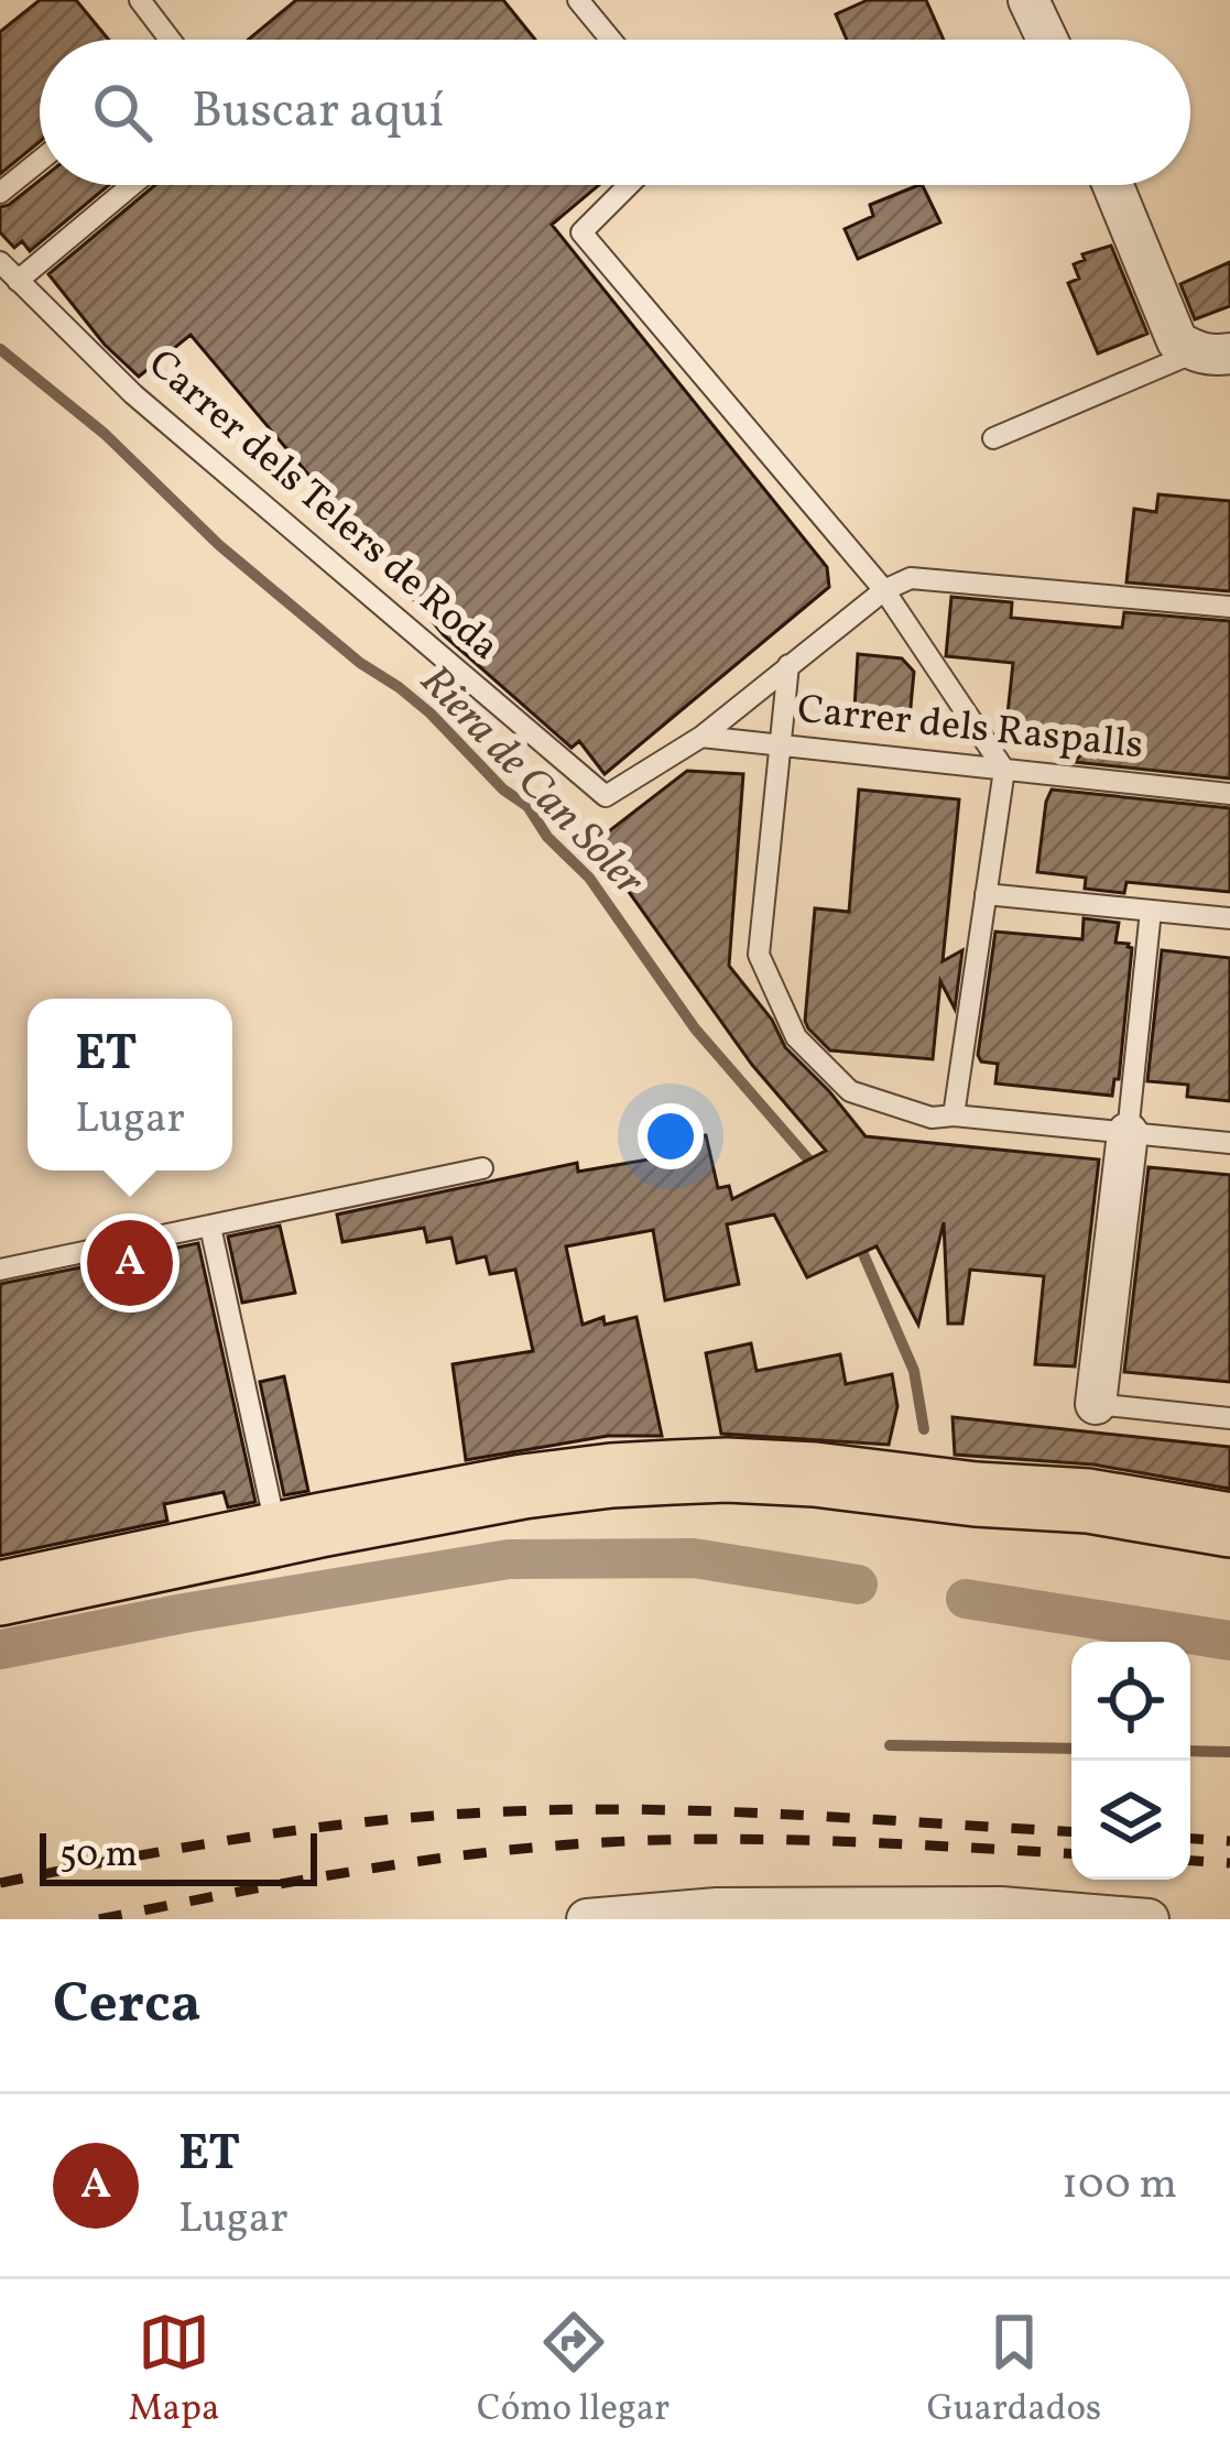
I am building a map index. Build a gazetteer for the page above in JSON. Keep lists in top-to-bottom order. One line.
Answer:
{"streets":{"lane":["Carrer dels Telers de Roda","Carrer dels Raspalls"]},"crossings":[["Carrer dels Telers de Roda","Carrer dels Raspalls"]],"water":["Riera de Can Soler"],"scale_bar":"50 m","page":{"search":"Buscar aquí","popup":["ET","Lugar"],"pins":"A","scale":"50 m","heading":"Cerca","list":[{"mark":"A","name":"ET","note":"Lugar","value":"100 m"}],"nav":["Mapa","Cómo llegar","Guardados"]}}
